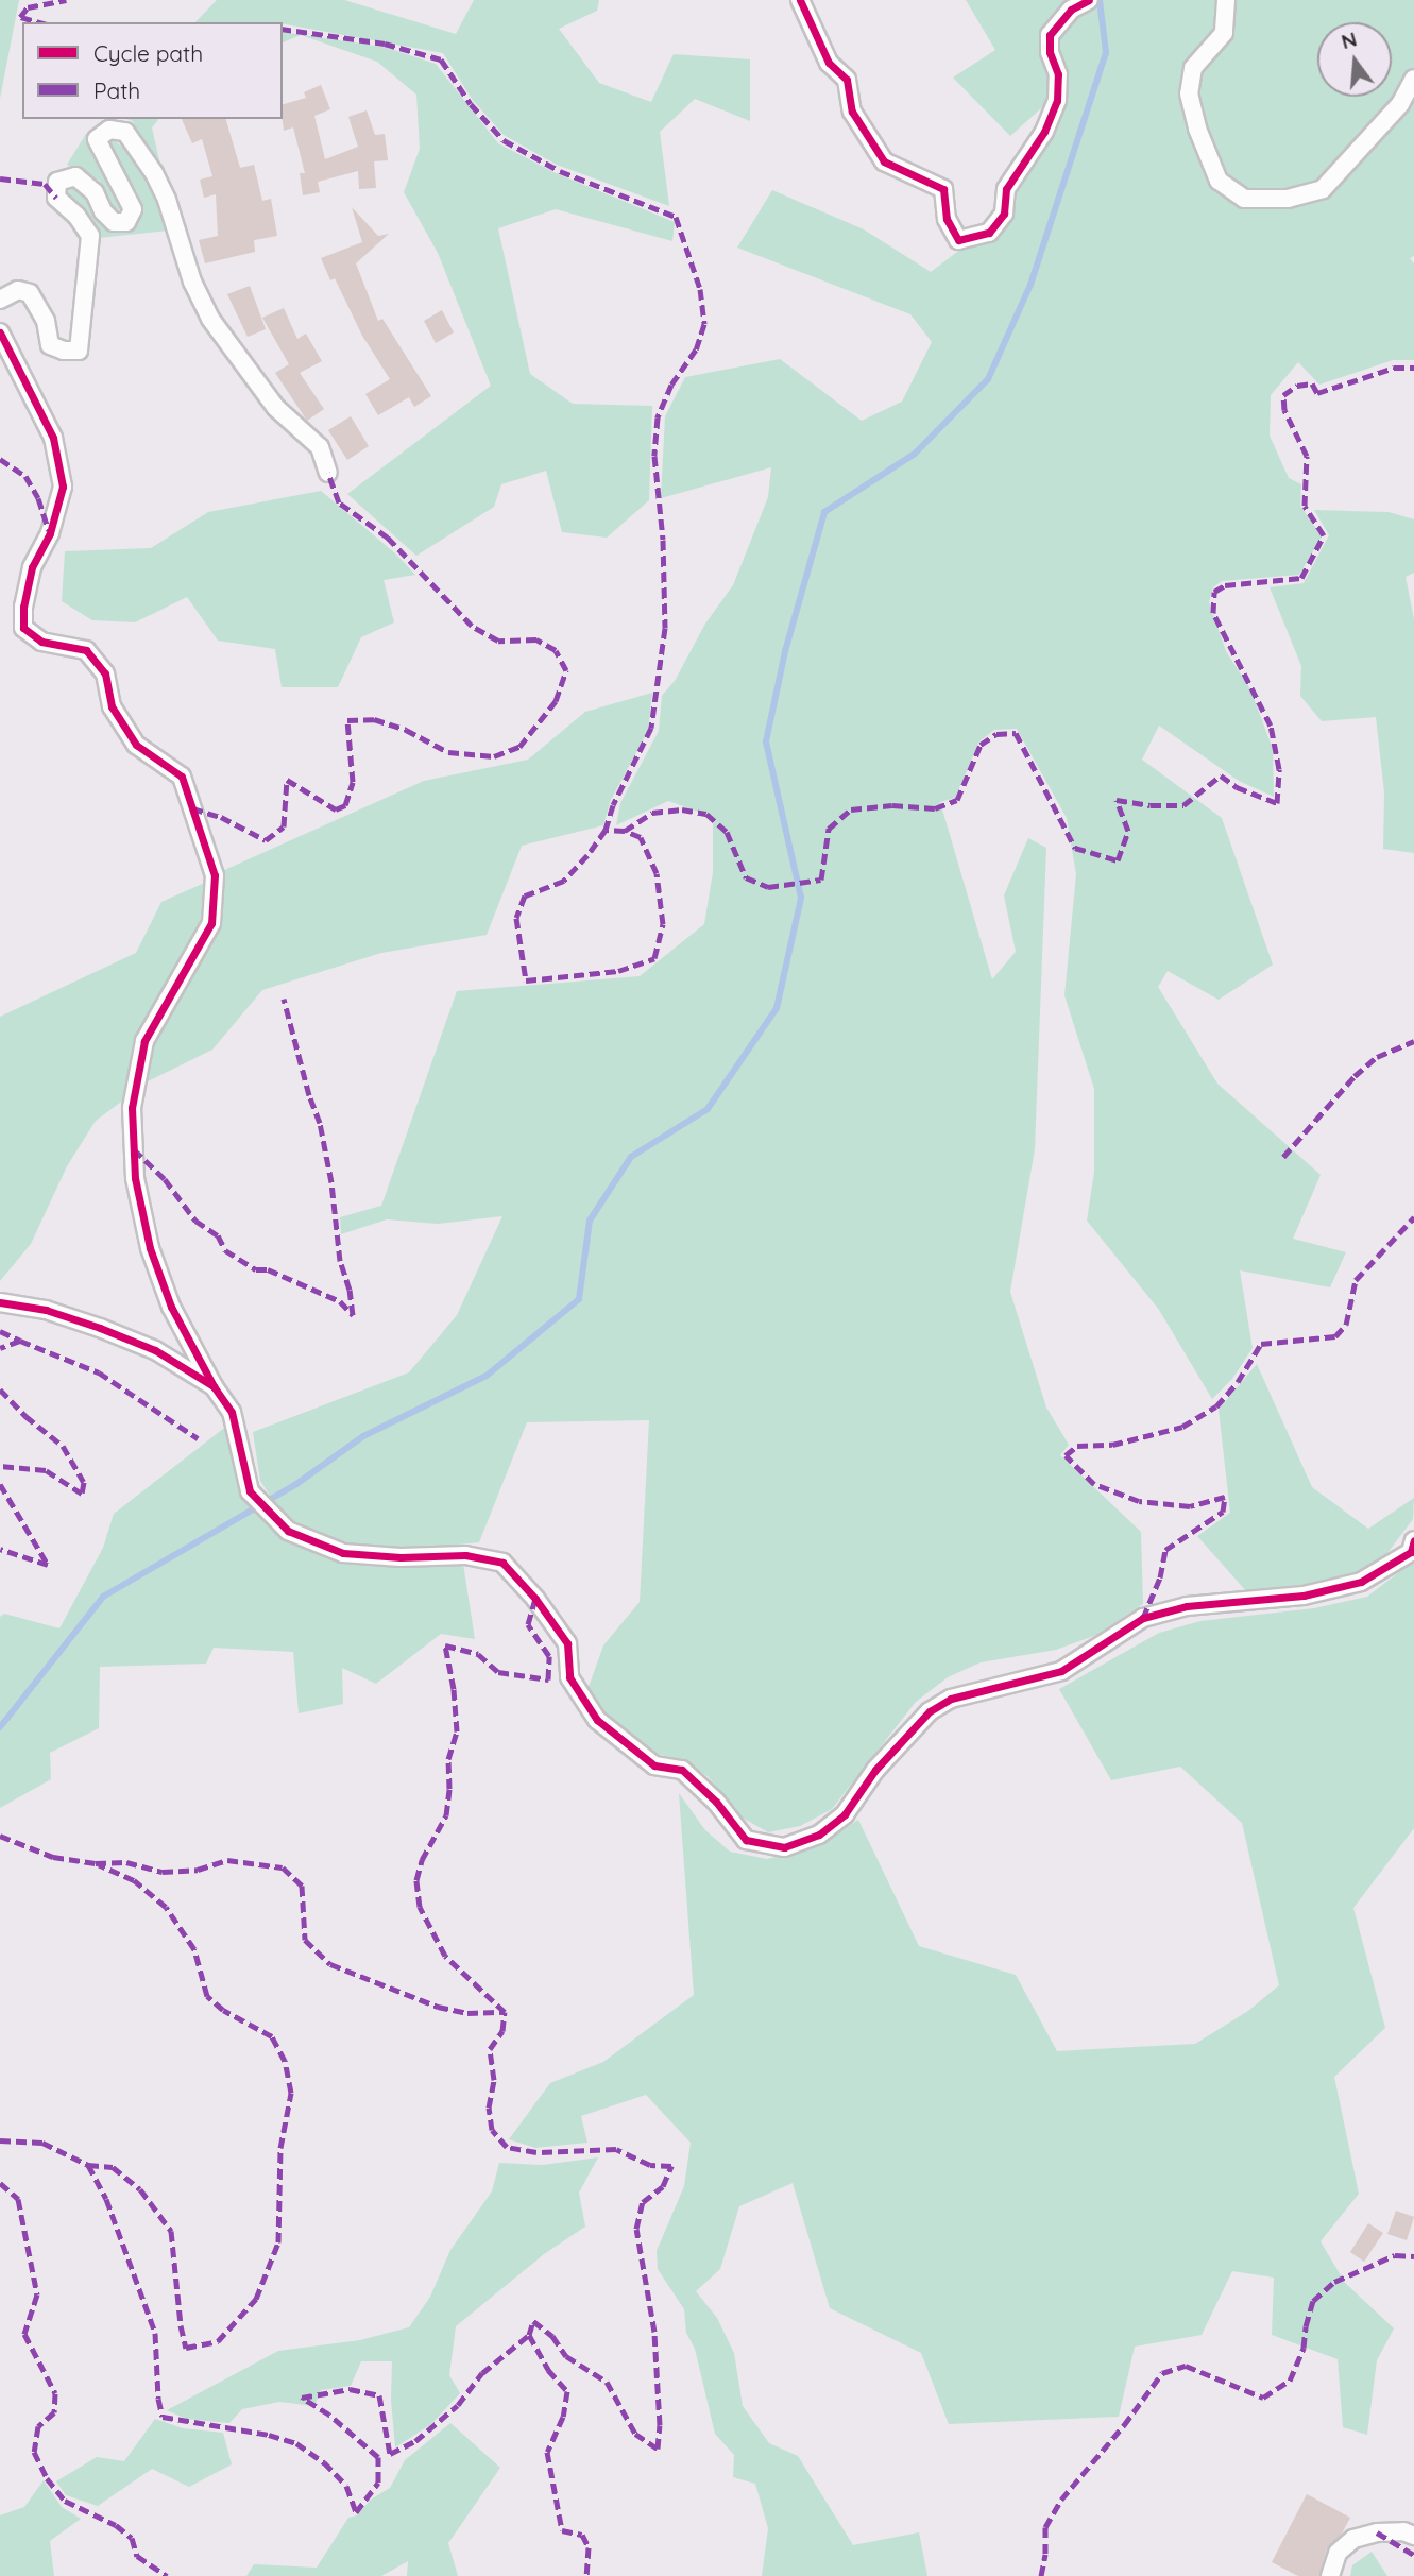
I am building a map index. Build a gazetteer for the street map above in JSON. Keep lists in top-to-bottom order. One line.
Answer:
{"legend":["Cycle path","Path"],"north":"top"}
